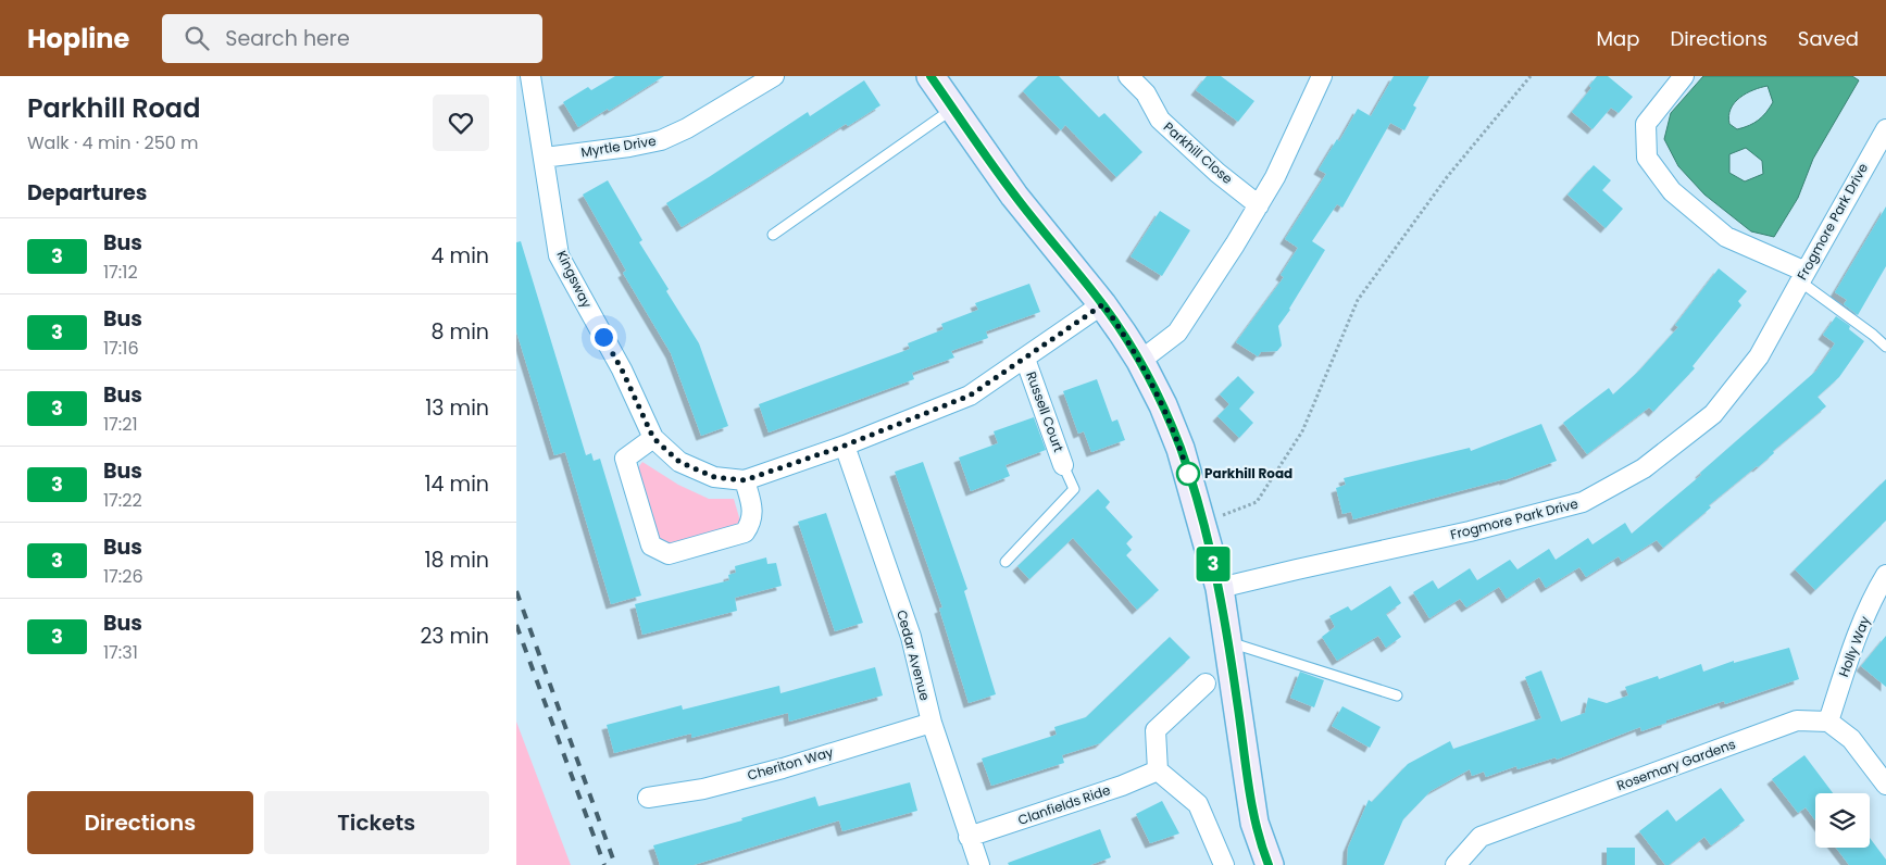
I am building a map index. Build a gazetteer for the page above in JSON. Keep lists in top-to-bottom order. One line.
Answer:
{"streets":{"street":["Myrtle Drive","Parkhill Close","Frogmore Park Drive","Kingsway","Russell Court","Holly Way","Cedar Avenue","Cheriton Way","Rosemary Gardens","Clanfields Ride"]},"crossings":[["Myrtle Drive","Kingsway"],["Kingsway","Russell Court"],["Kingsway","Cedar Avenue"],["Holly Way","Rosemary Gardens"],["Cedar Avenue","Cheriton Way"],["Cedar Avenue","Clanfields Ride"]],"places":["Parkhill Road"],"lines":["bus line 3"],"page":{"header":"Hopline","search":"Search here","nav":["Map","Directions","Saved"],"heading":[["Parkhill Road","Walk · 4 min · 250 m"],"Departures"],"on_map":"3","list":[{"mark":"3","name":"Bus","note":"17:12","value":"4 min"},{"mark":"3","name":"Bus","note":"17:16","value":"8 min"},{"mark":"3","name":"Bus","note":"17:21","value":"13 min"},{"mark":"3","name":"Bus","note":"17:22","value":"14 min"},{"mark":"3","name":"Bus","note":"17:26","value":"18 min"},{"mark":"3","name":"Bus","note":"17:31","value":"23 min"}],"buttons":["Directions","Tickets"]}}
